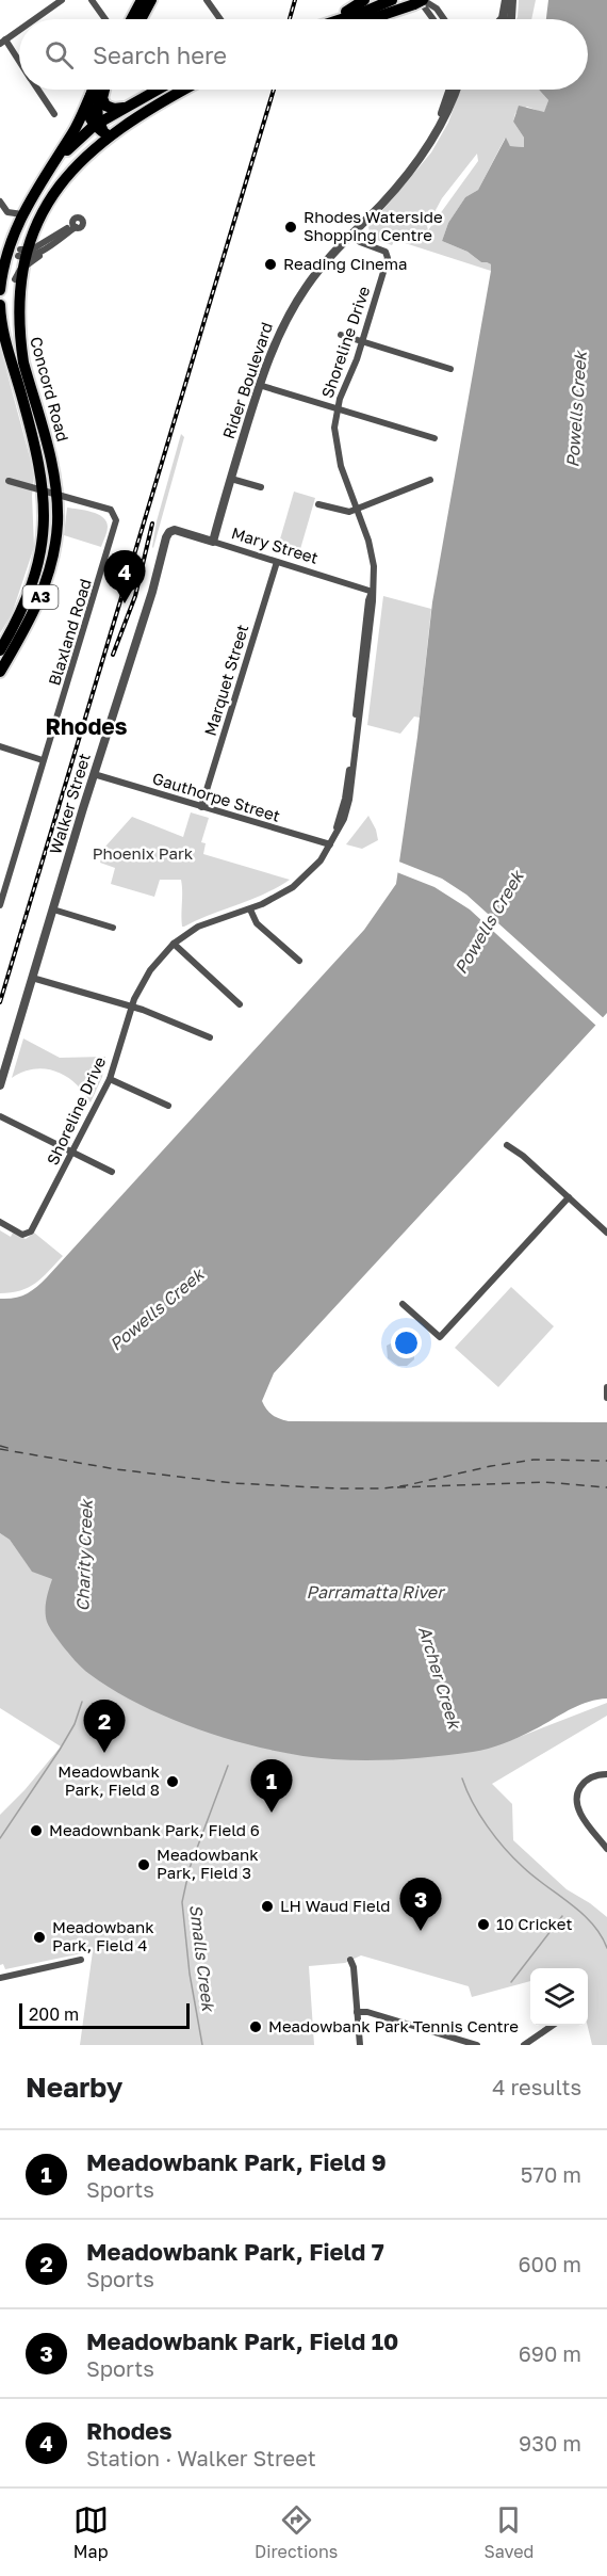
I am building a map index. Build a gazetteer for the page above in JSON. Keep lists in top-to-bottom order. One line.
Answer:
{"streets":{"main road":["Concord Road","A3"],"street":["Shoreline Drive","Rider Boulevard","Mary Street","Blaxland Road","Marquet Street","Gauthorpe Street","Walker Street"]},"crossings":[["Shoreline Drive","Rider Boulevard"],["Shoreline Drive","Mary Street"],["Shoreline Drive","Gauthorpe Street"],["Rider Boulevard","Mary Street"],["Concord Road","A3"],["Concord Road","Blaxland Road"],["Mary Street","Marquet Street"],["Mary Street","Walker Street"],["Marquet Street","Gauthorpe Street"],["Gauthorpe Street","Walker Street"]],"districts":["Rhodes"],"water":["Powells Creek","Charity Creek","Parramatta River","Archer Creek","Smalls Creek"],"parks":["Phoenix Park"],"places":["Rhodes Waterside Shopping Centre","Reading Cinema","Meadowbank Park, Field 8","Meadownbank Park, Field 6","Meadowbank Park, Field 3","LH Waud Field","10 Cricket","Meadowbank Park, Field 4","Meadowbank Park Tennis Centre"],"scale_bar":"200 m","page":{"search":"Search here","pins":["4","2","1","3"],"scale":"200 m","heading":["Nearby","4 results"],"list":[{"mark":"1","name":"Meadowbank Park, Field 9","note":"Sports","value":"570 m"},{"mark":"2","name":"Meadowbank Park, Field 7","note":"Sports","value":"600 m"},{"mark":"3","name":"Meadowbank Park, Field 10","note":"Sports","value":"690 m"},{"mark":"4","name":"Rhodes","note":"Station · Walker Street","value":"930 m"}],"nav":["Map","Directions","Saved"]}}
